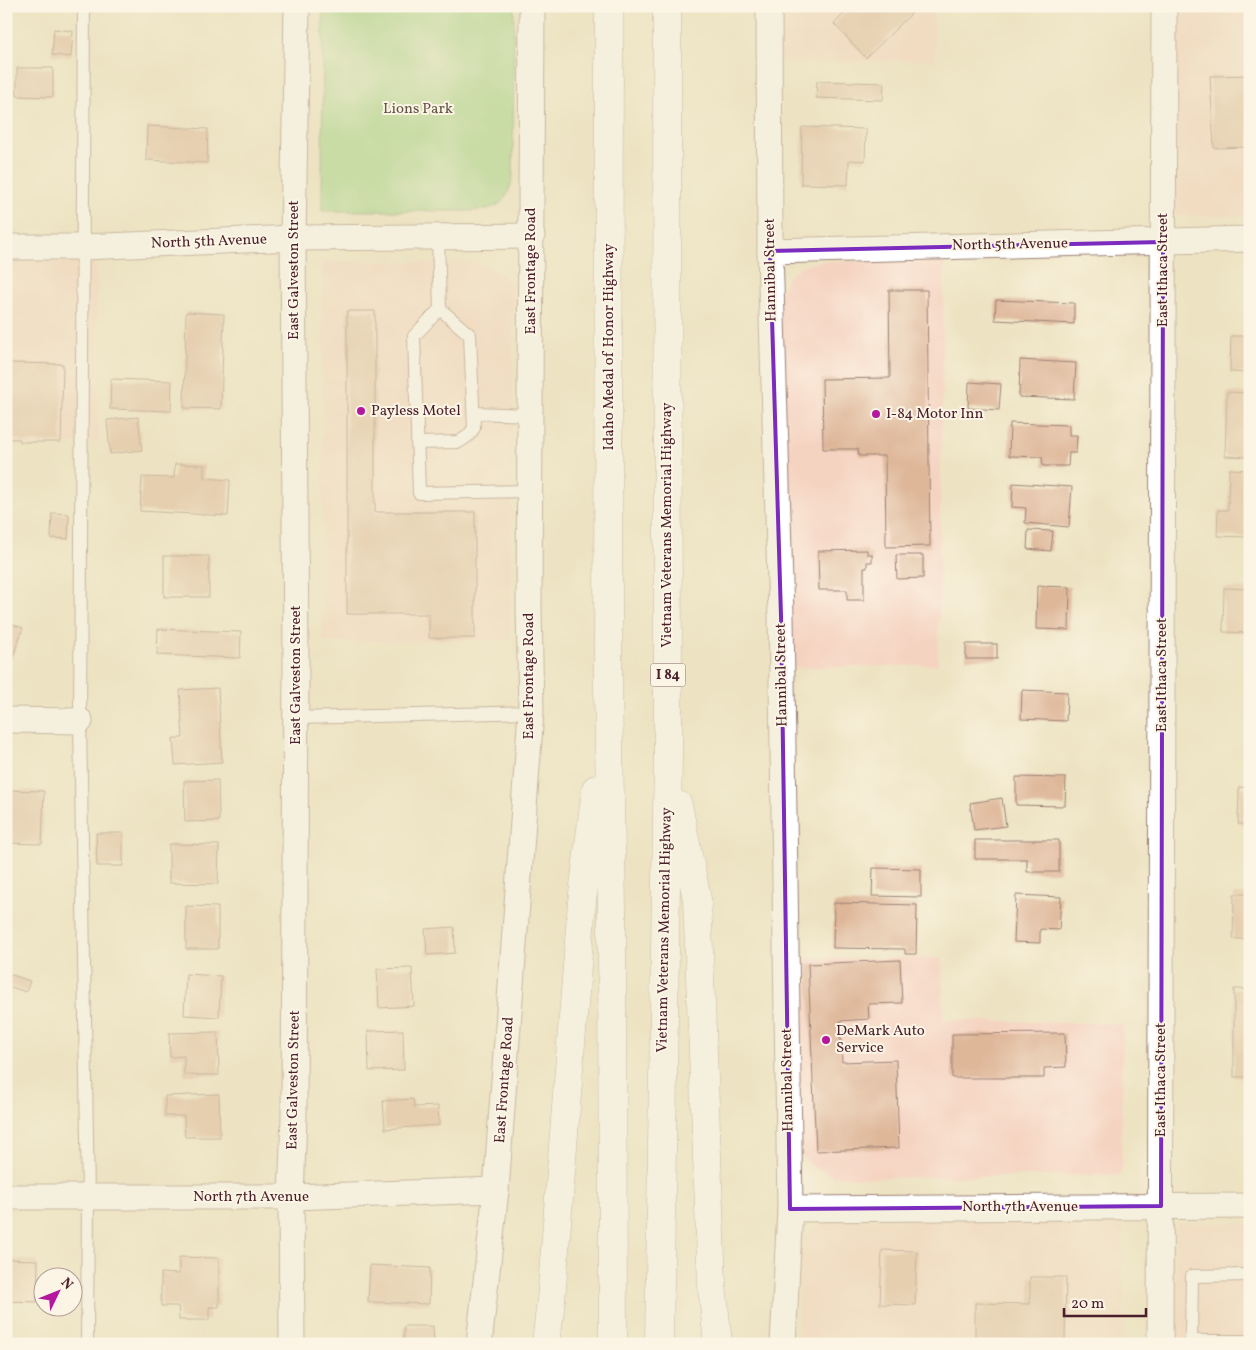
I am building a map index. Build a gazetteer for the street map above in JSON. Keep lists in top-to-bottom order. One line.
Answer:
{"streets":{"highway":["Idaho Medal of Honor Highway","Vietnam Veterans Memorial Highway","I 84"],"street":["North 5th Avenue","East Galveston Street","Hannibal Street","East Ithaca Street","East Frontage Road","North 7th Avenue"]},"crossings":[["North 5th Avenue","East Galveston Street"],["North 5th Avenue","Hannibal Street"],["North 5th Avenue","East Ithaca Street"],["North 5th Avenue","East Frontage Road"],["East Galveston Street","North 7th Avenue"],["Hannibal Street","North 7th Avenue"],["East Ithaca Street","North 7th Avenue"],["East Frontage Road","North 7th Avenue"]],"parks":["Lions Park"],"places":["Payless Motel","I-84 Motor Inn","DeMark Auto Service"],"scale_bar":"20 m","north":"top right"}
